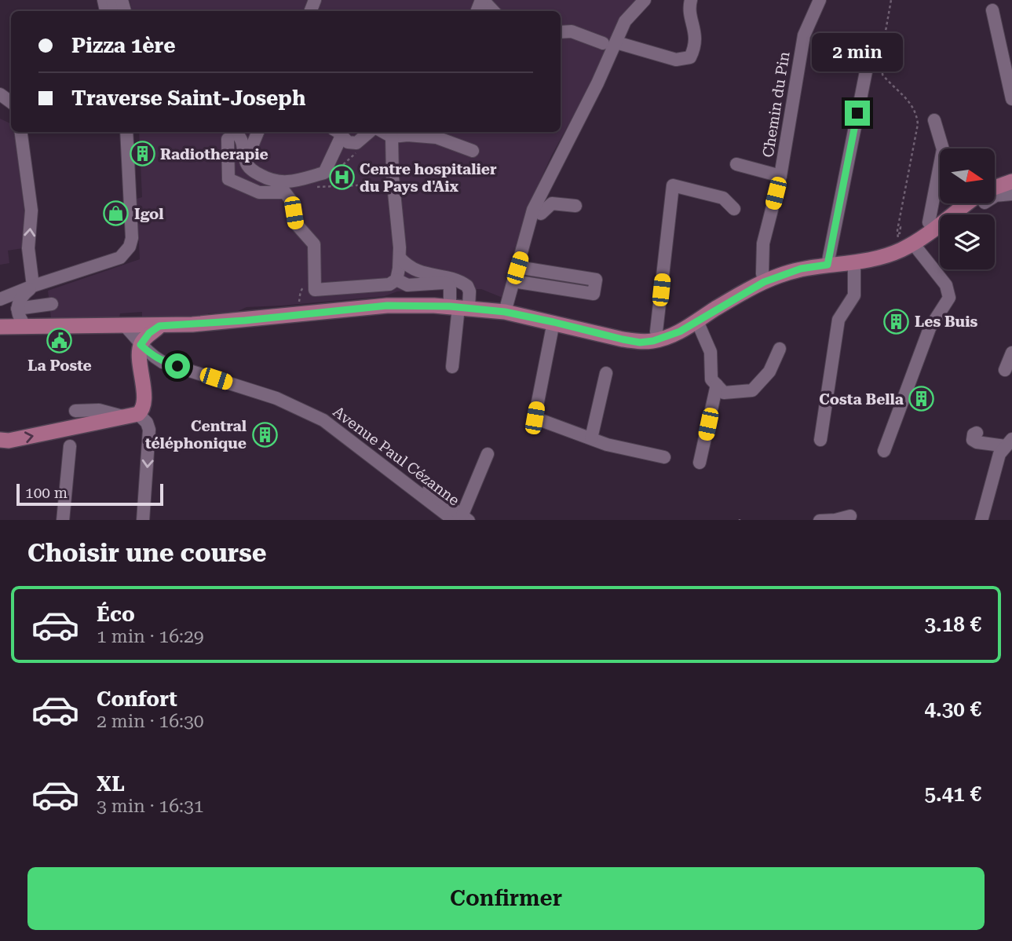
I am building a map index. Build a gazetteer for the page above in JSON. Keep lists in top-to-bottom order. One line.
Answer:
{"streets":{"street":["Chemin du Pin","Avenue Paul Cézanne"]},"places":{"building":["Radiotherapie","Les Buis","Costa Bella","Central téléphonique"],"hospital":["Centre hospitalier du Pays d'Aix"],"shop":["Igol"],"public building":["La Poste"]},"scale_bar":"100 m","north":"right","page":{"banner":["Pizza 1ère","Traverse Saint-Joseph"],"bubble":"2 min","scale":"100 m","heading":"Choisir une course","list":[{"name":"Éco","note":"1 min · 16:29","value":"3.18 €"},{"name":"Confort","note":"2 min · 16:30","value":"4.30 €"},{"name":"XL","note":"3 min · 16:31","value":"5.41 €"}],"buttons":"Confirmer"}}
